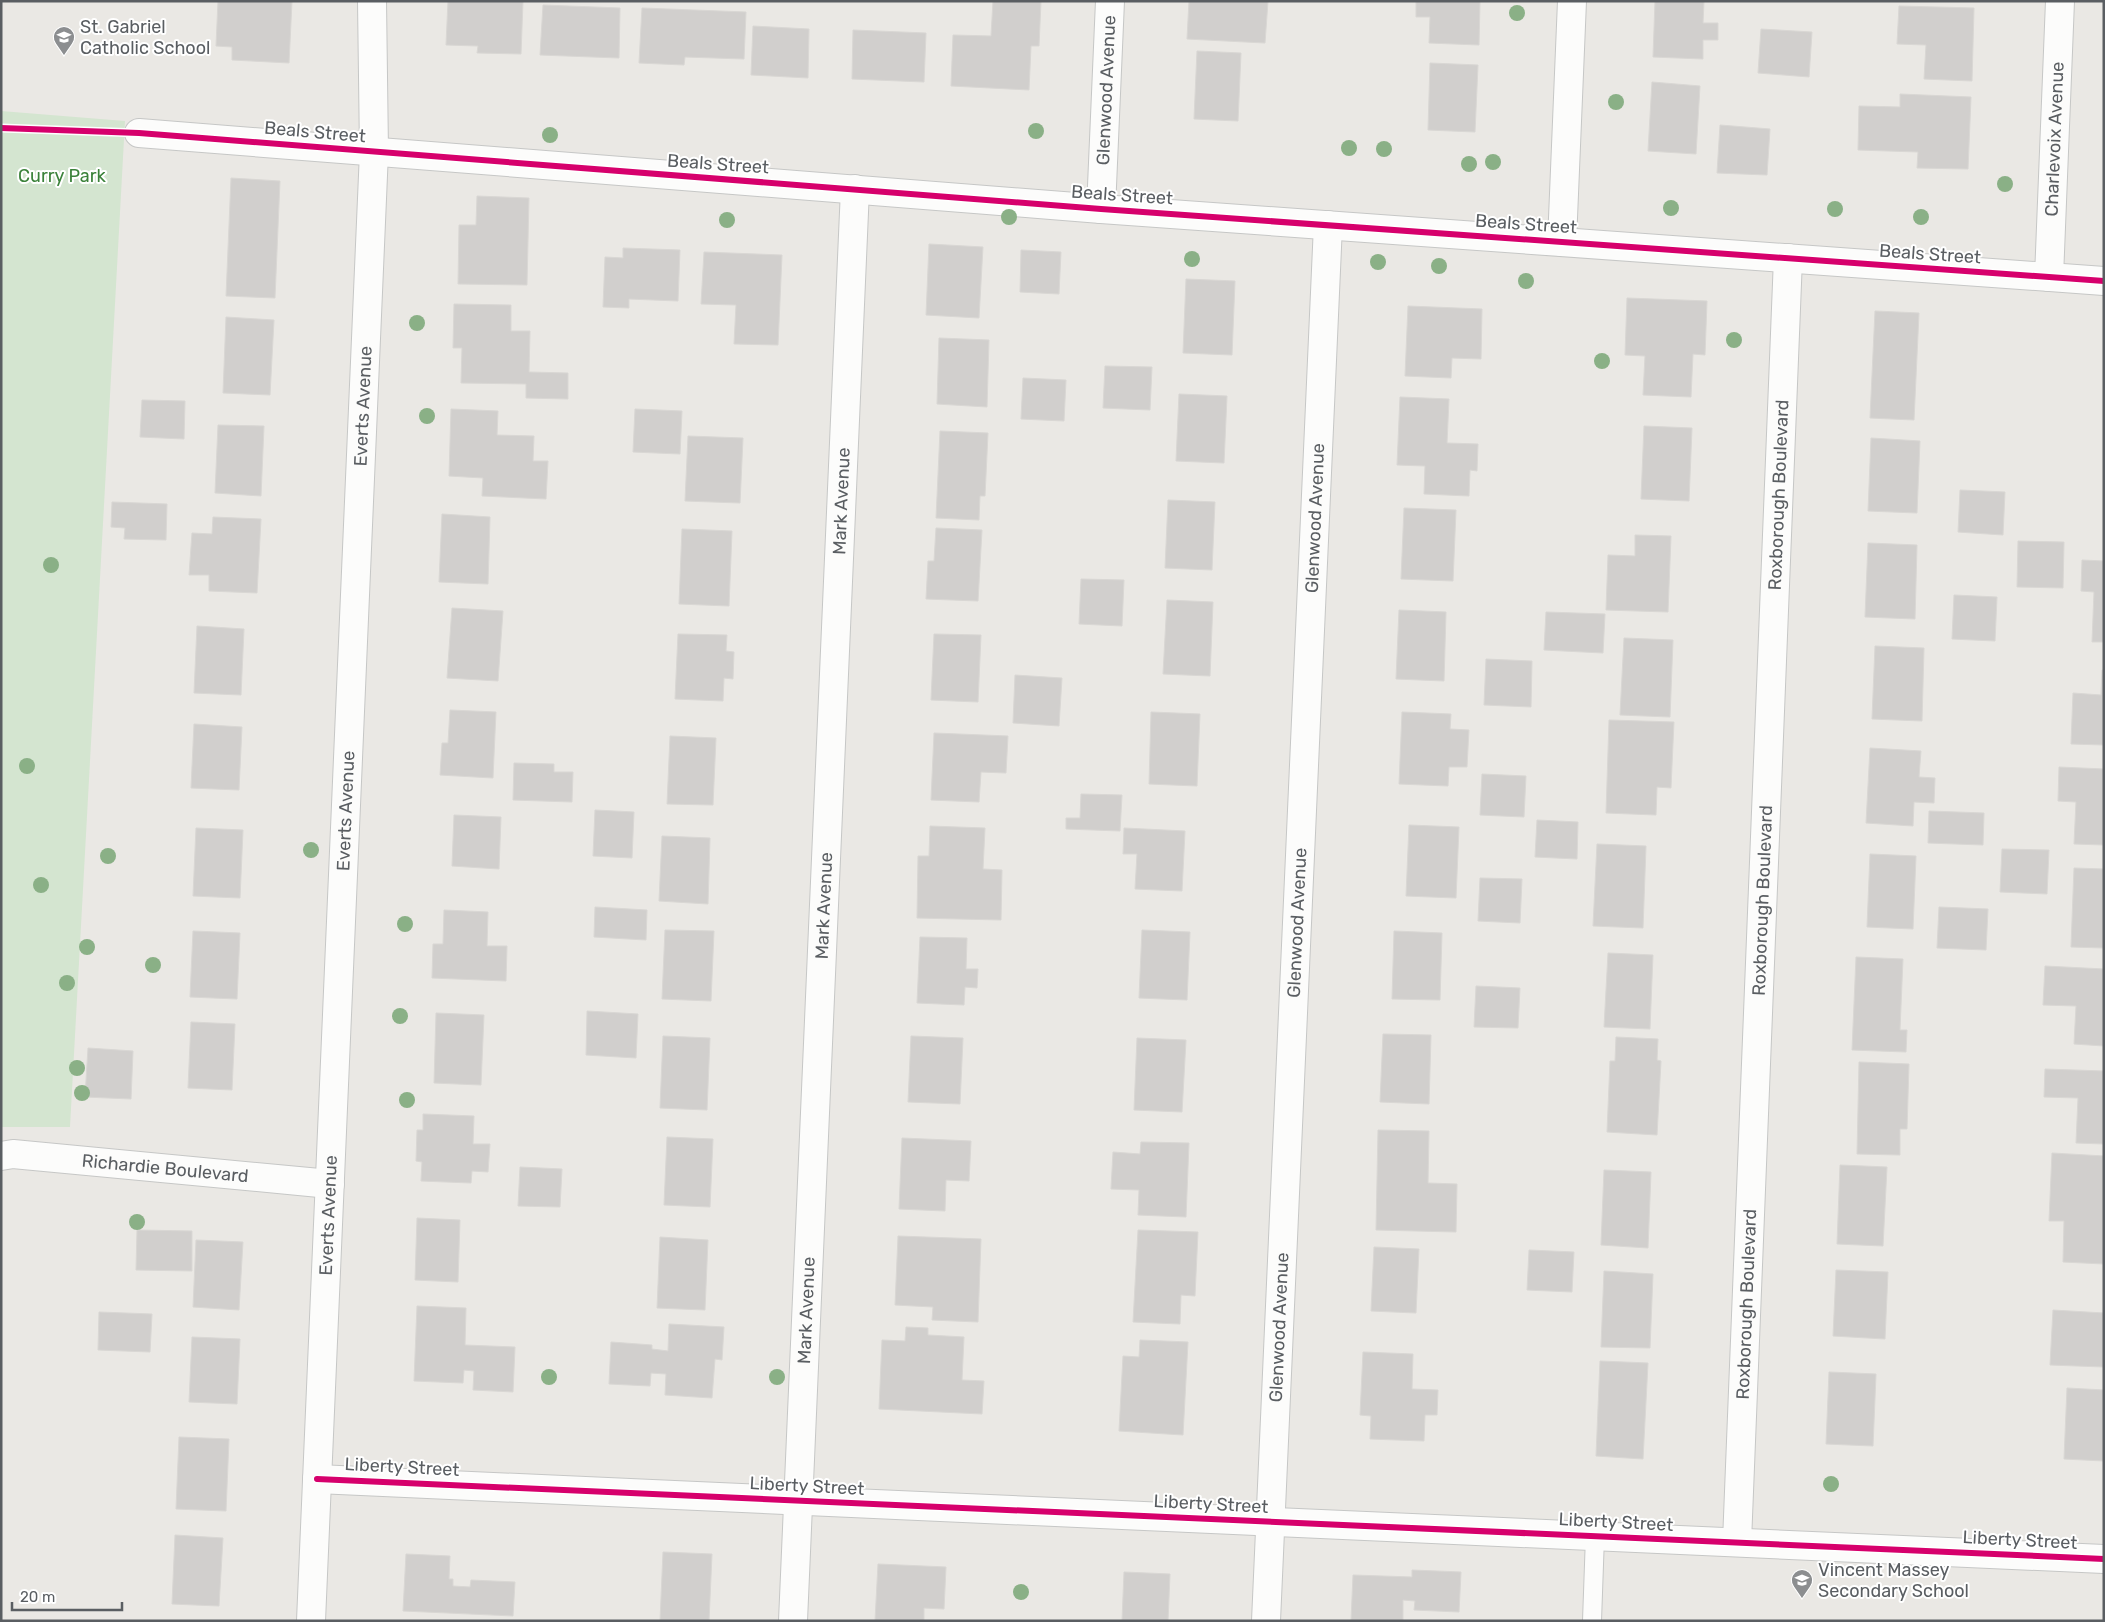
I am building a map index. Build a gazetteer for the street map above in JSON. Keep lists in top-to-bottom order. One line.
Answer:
{"streets":{"street":["Glenwood Avenue","Beals Street","Charlevoix Avenue","Everts Avenue","Roxborough Boulevard","Mark Avenue","Richardie Boulevard","Liberty Street"]},"crossings":[["Glenwood Avenue","Beals Street"],["Glenwood Avenue","Liberty Street"],["Beals Street","Charlevoix Avenue"],["Beals Street","Everts Avenue"],["Beals Street","Roxborough Boulevard"],["Beals Street","Mark Avenue"],["Everts Avenue","Richardie Boulevard"],["Everts Avenue","Liberty Street"],["Roxborough Boulevard","Liberty Street"],["Mark Avenue","Liberty Street"]],"parks":["Curry Park"],"places":{"school or university":["St. Gabriel Catholic School","Vincent Massey Secondary School"]},"scale_bar":"20 m"}
